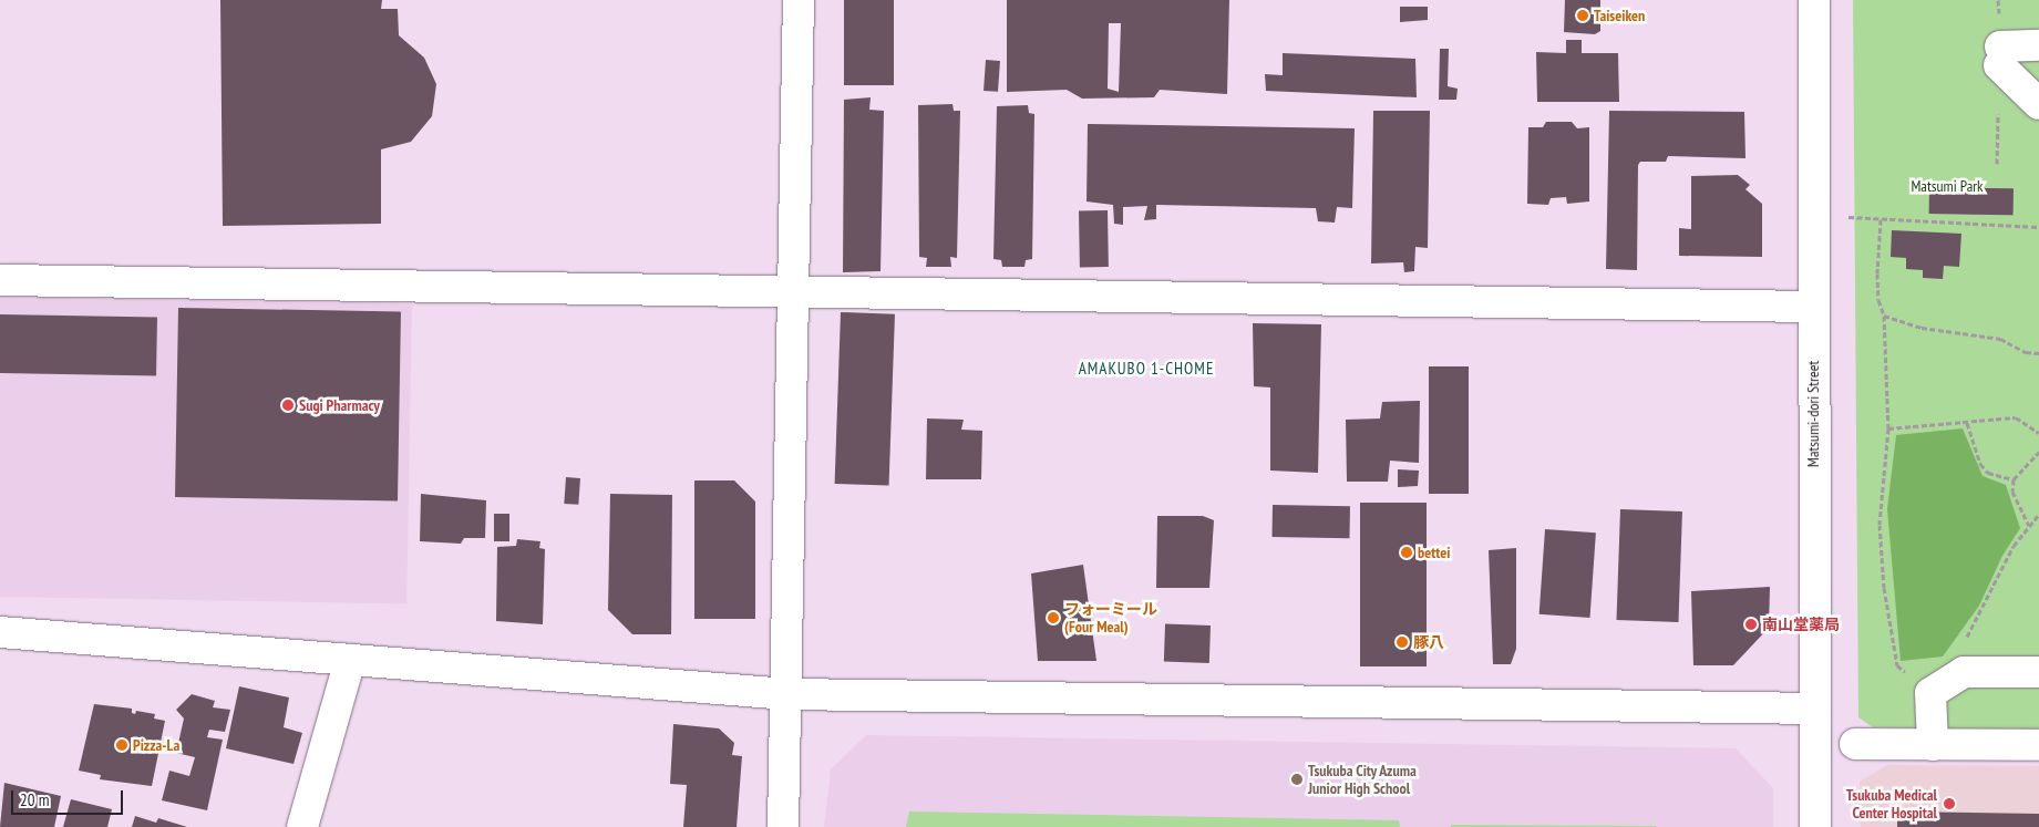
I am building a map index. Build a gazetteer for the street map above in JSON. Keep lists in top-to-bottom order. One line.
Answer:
{"streets":{"street":["Matsumi-dori Street"]},"districts":["AMAKUBO 1-CHOME"],"parks":["Matsumi Park"],"places":["Taiseiken","Sugi Pharmacy","bettei","フォーミール (Four Meal)","南山堂薬局","豚八","Pizza-La","Tsukuba City Azuma Junior High School","Tsukuba Medical Center Hospital"],"scale_bar":"20 m"}
